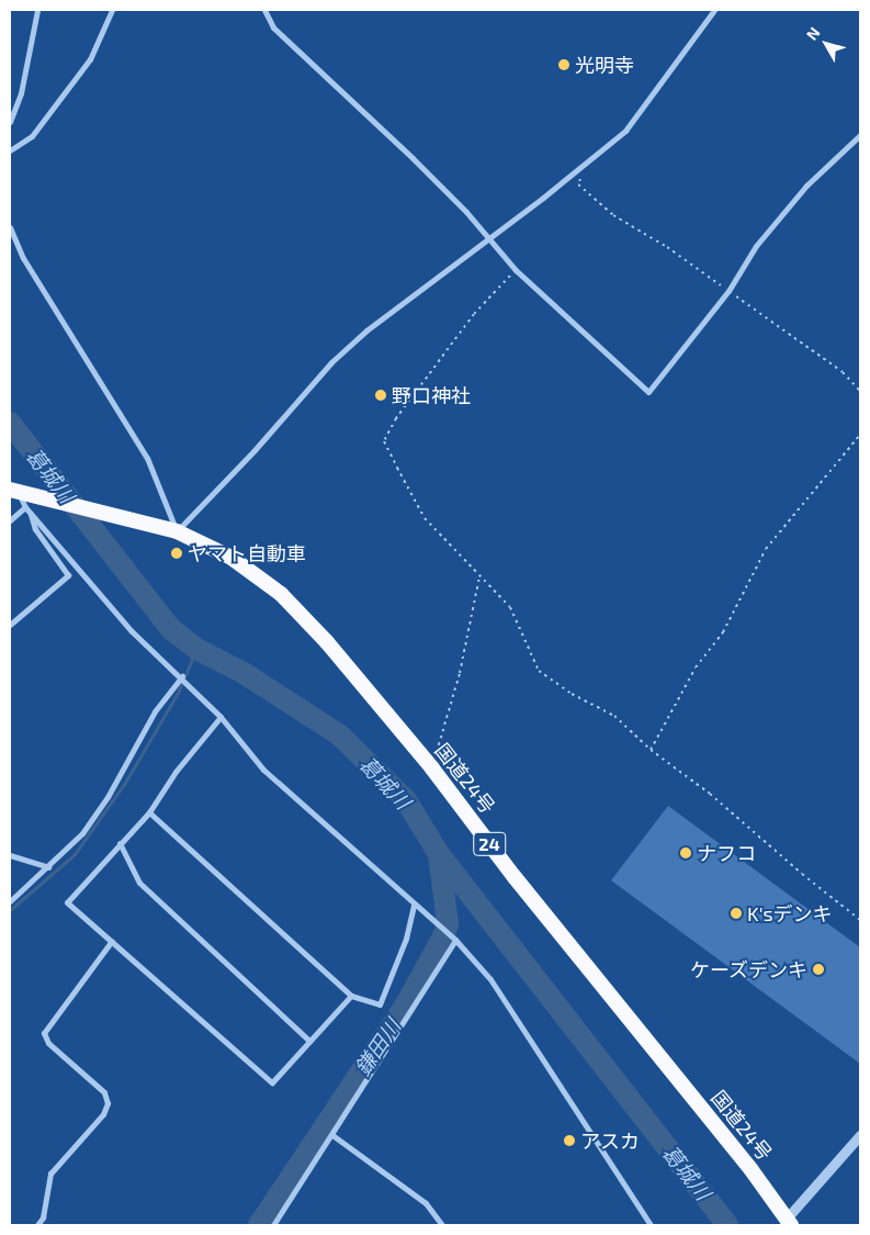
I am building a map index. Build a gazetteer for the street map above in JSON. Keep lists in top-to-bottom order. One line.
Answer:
{"streets":{"highway":["国道24号","24"]},"water":["葛城川","鎌田川"],"places":["光明寺","野口神社","ヤマト自動車","ナフコ","K'sデンキ","ケーズデンキ","アスカ"],"north":"top left"}
